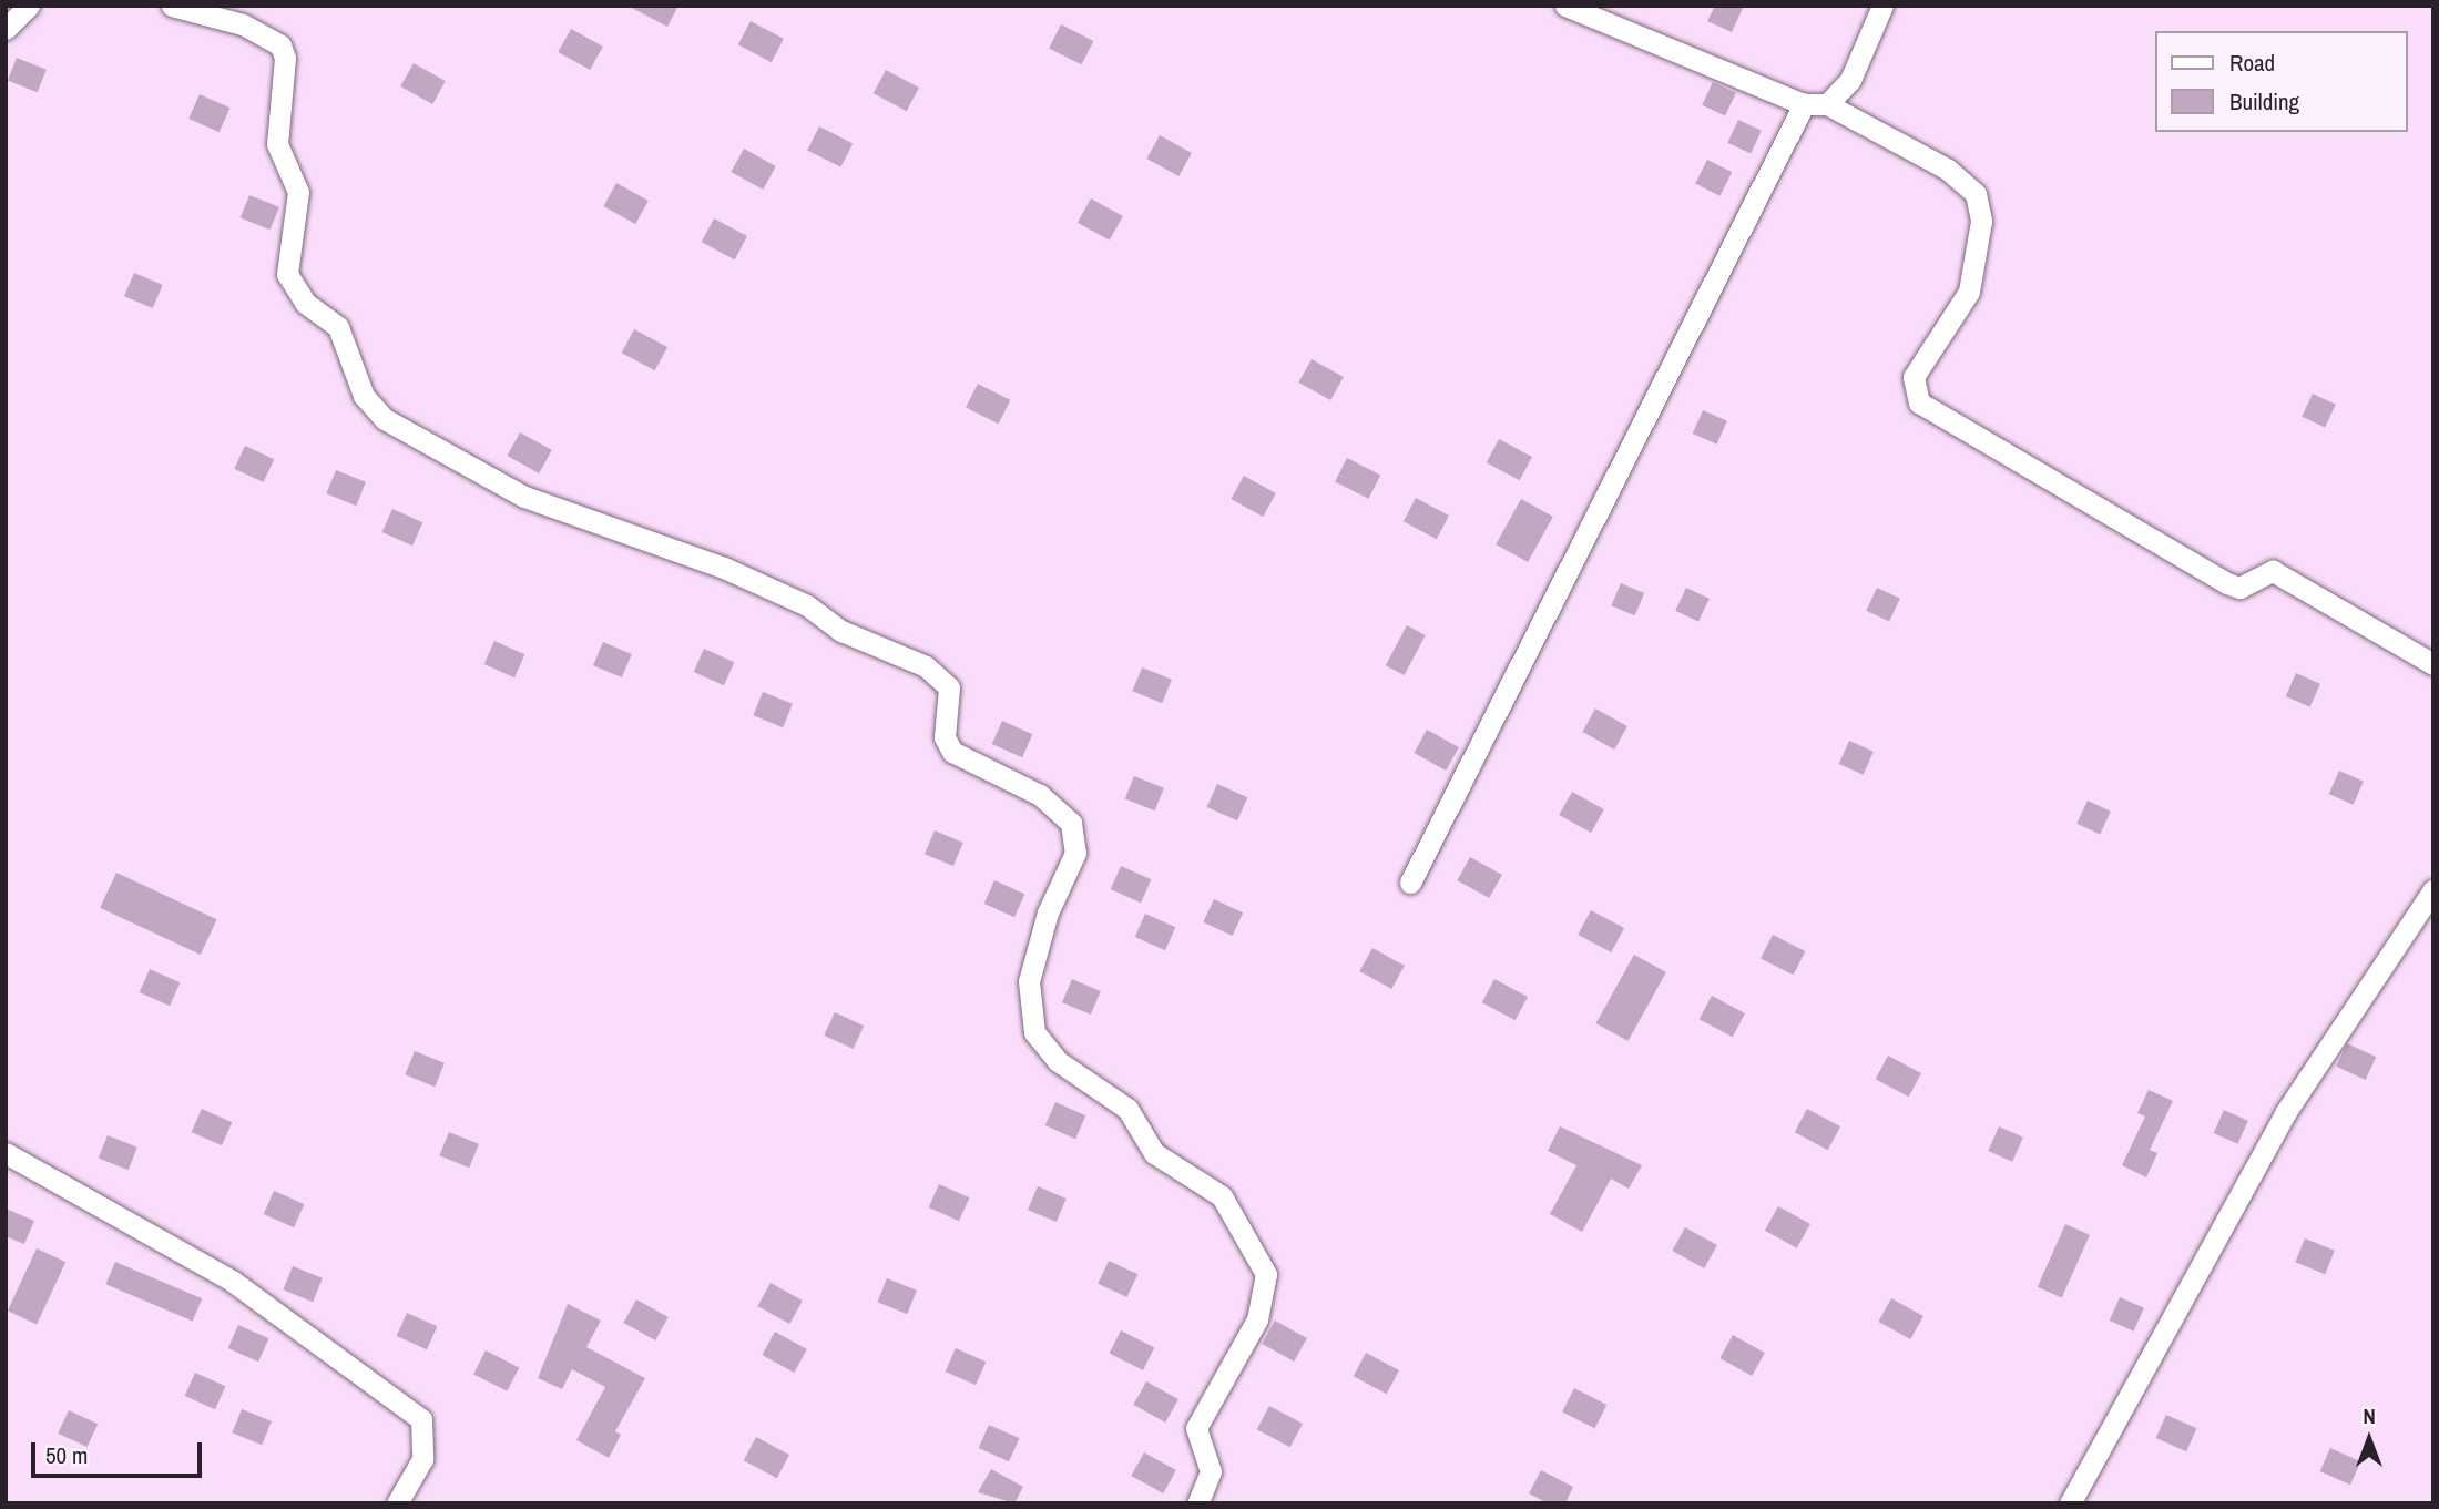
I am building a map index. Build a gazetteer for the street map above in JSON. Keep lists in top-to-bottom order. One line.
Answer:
{"legend":["Road","Building"],"scale_bar":"50 m","north":"top"}
